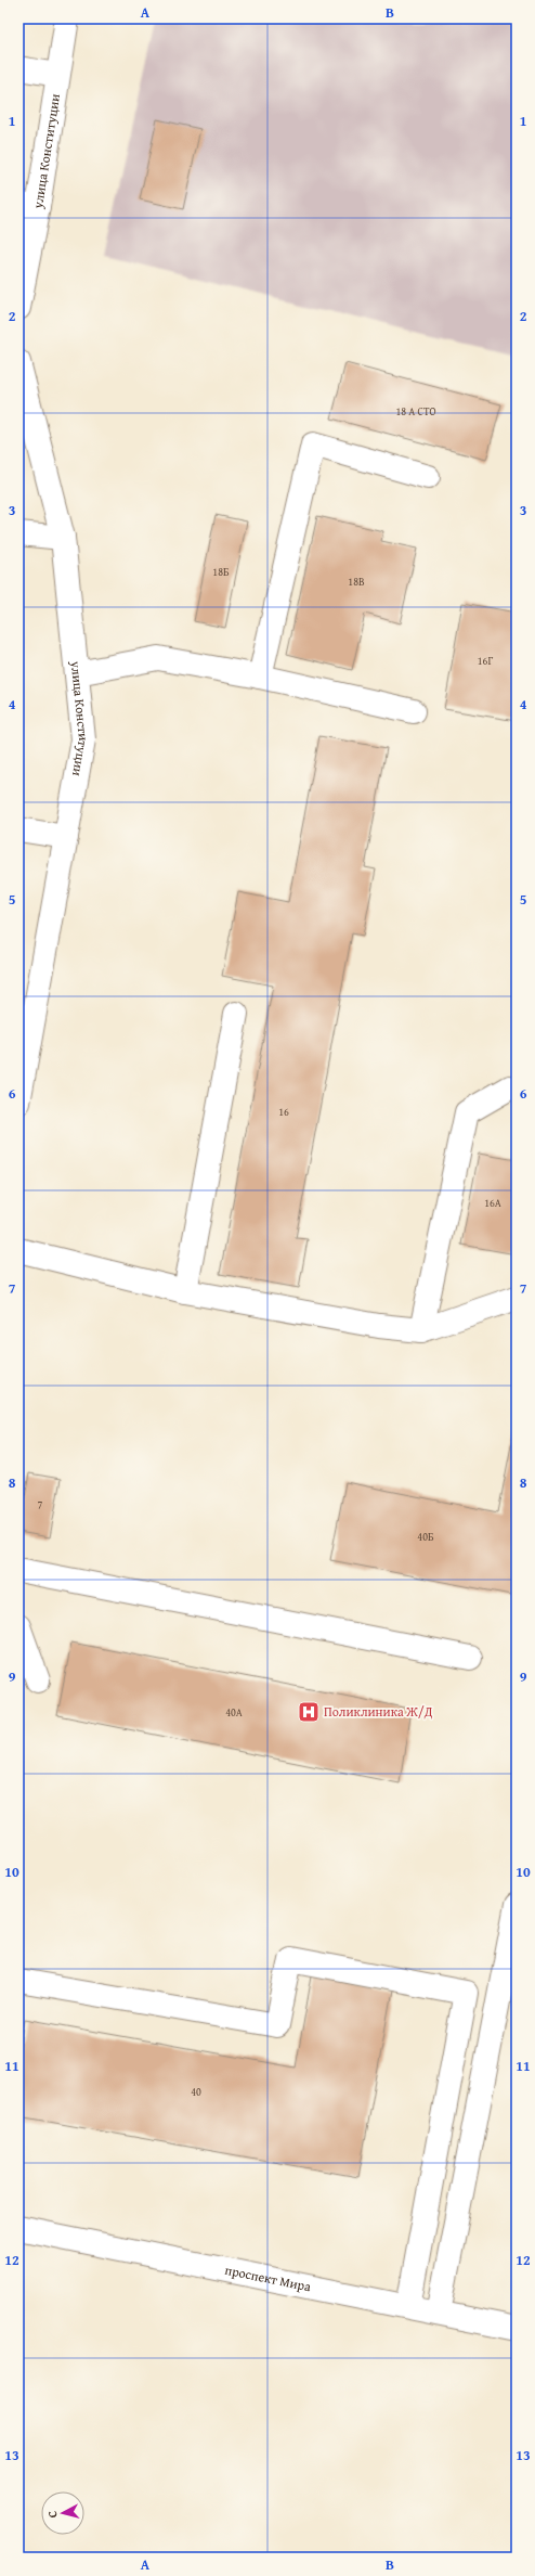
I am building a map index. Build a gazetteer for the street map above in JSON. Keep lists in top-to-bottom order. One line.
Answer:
{"streets":{"main road":["улица Конституции","проспект Мира"]},"places":{"hospital":["Поликлиника Ж/Д"]},"house_numbers":["18 А СТО","18Б","18В","16Г","16","16А","7","40Б","40А","40"],"north":"left","grid":{"columns":["A","B"],"rows":["1","2","3","4","5","6","7","8","9","10","11","12","13"]}}
